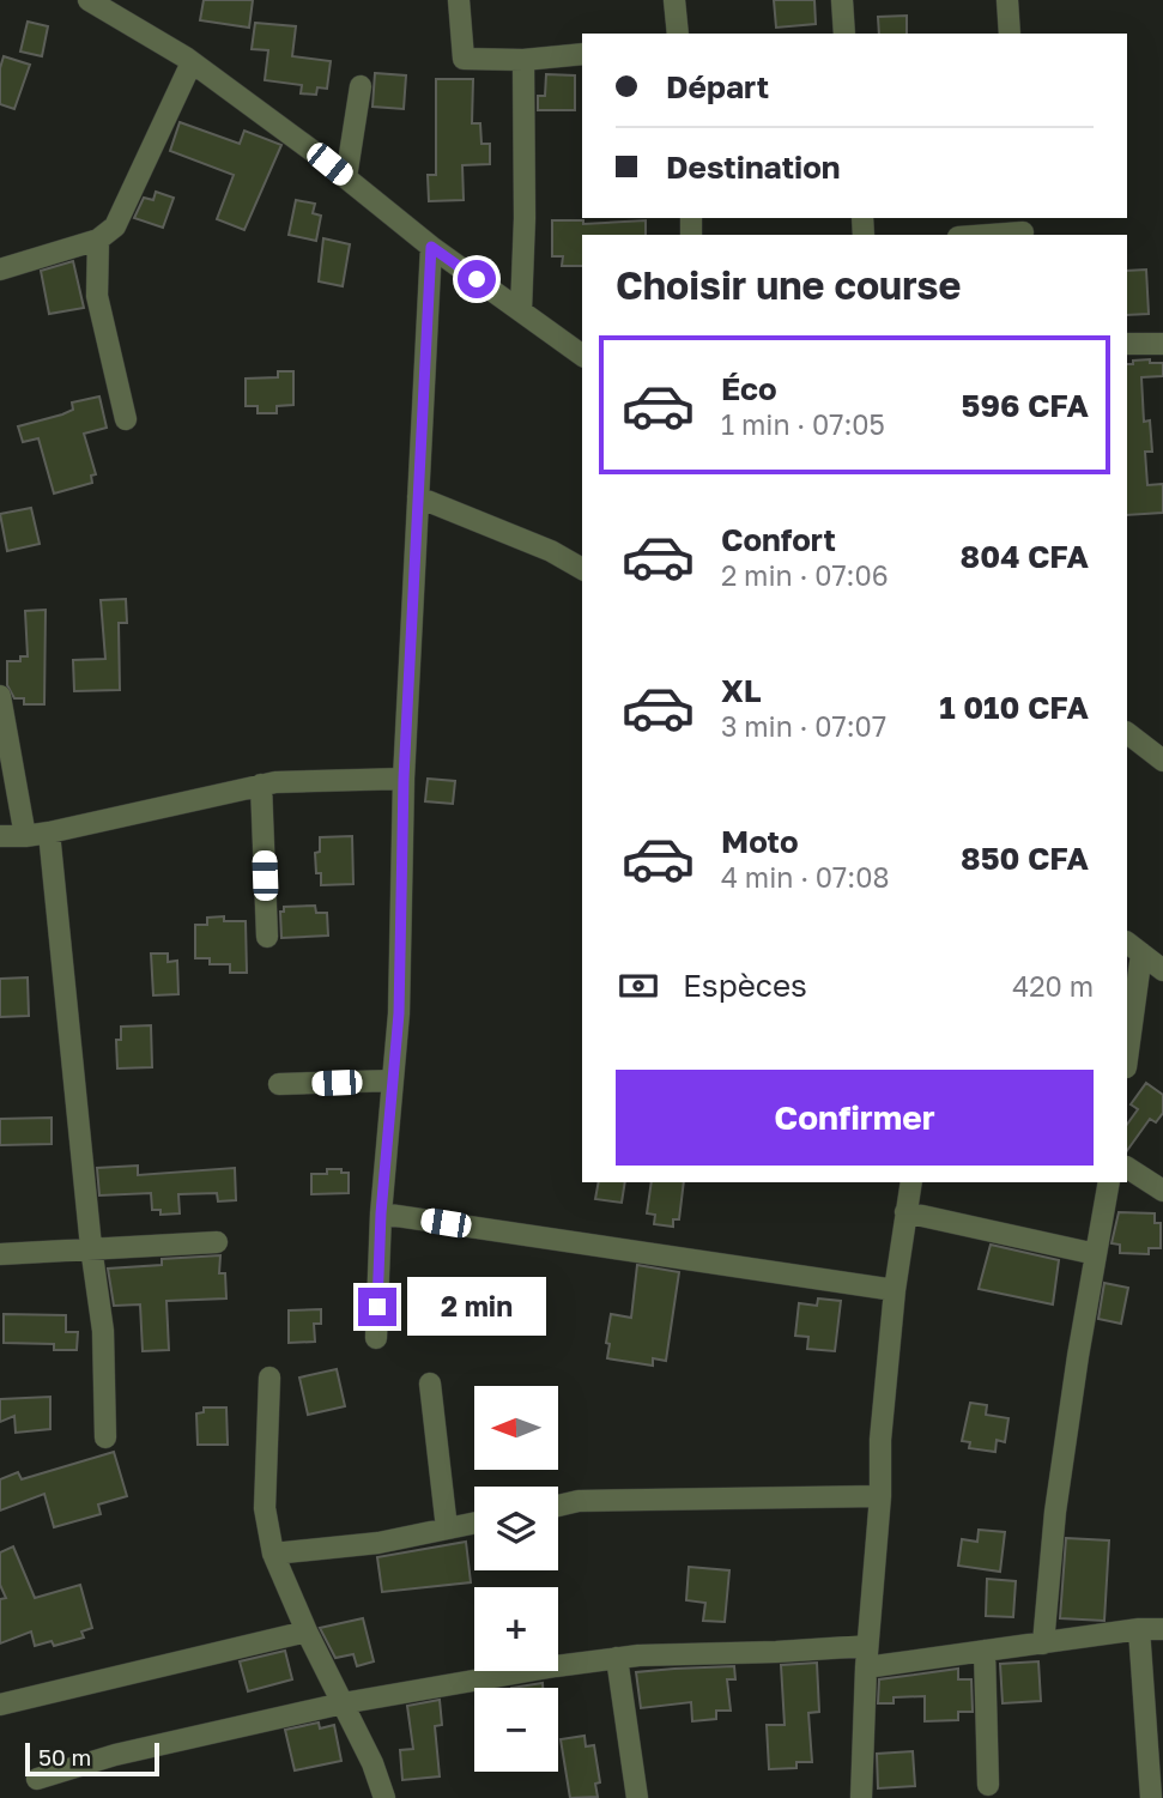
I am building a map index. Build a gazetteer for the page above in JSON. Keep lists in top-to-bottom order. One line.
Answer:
{"scale_bar":"50 m","north":"left","page":{"banner":["Départ","Destination"],"heading":"Choisir une course","list":[{"name":"Éco","note":"1 min · 07:05","value":"596 CFA"},{"name":"Confort","note":"2 min · 07:06","value":"804 CFA"},{"name":"XL","note":"3 min · 07:07","value":"1 010 CFA"},{"name":"Moto","note":"4 min · 07:08","value":"850 CFA"}],"pay":["Espèces","420 m"],"buttons":"Confirmer","bubble":"2 min","map_buttons":["+","−"],"scale":"50 m"}}
